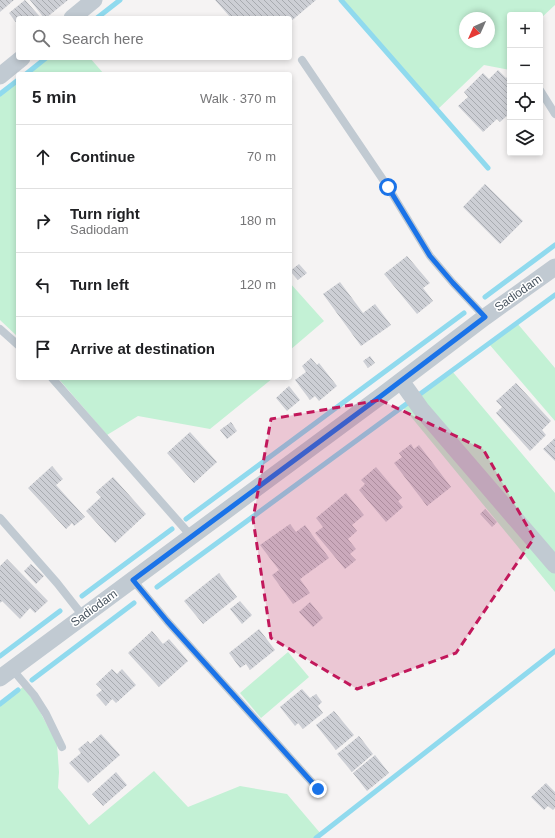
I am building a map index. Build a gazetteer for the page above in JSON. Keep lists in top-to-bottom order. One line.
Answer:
{"streets":{"street":["Sadiodam"]},"north":"bottom left","page":{"map_buttons":["+","−"],"search":"Search here","heading":["5 min","Walk · 370 m"],"list":[["Continue","70 m"],["Turn right","Sadiodam","180 m"],["Turn left","120 m"],"Arrive at destination"]}}
